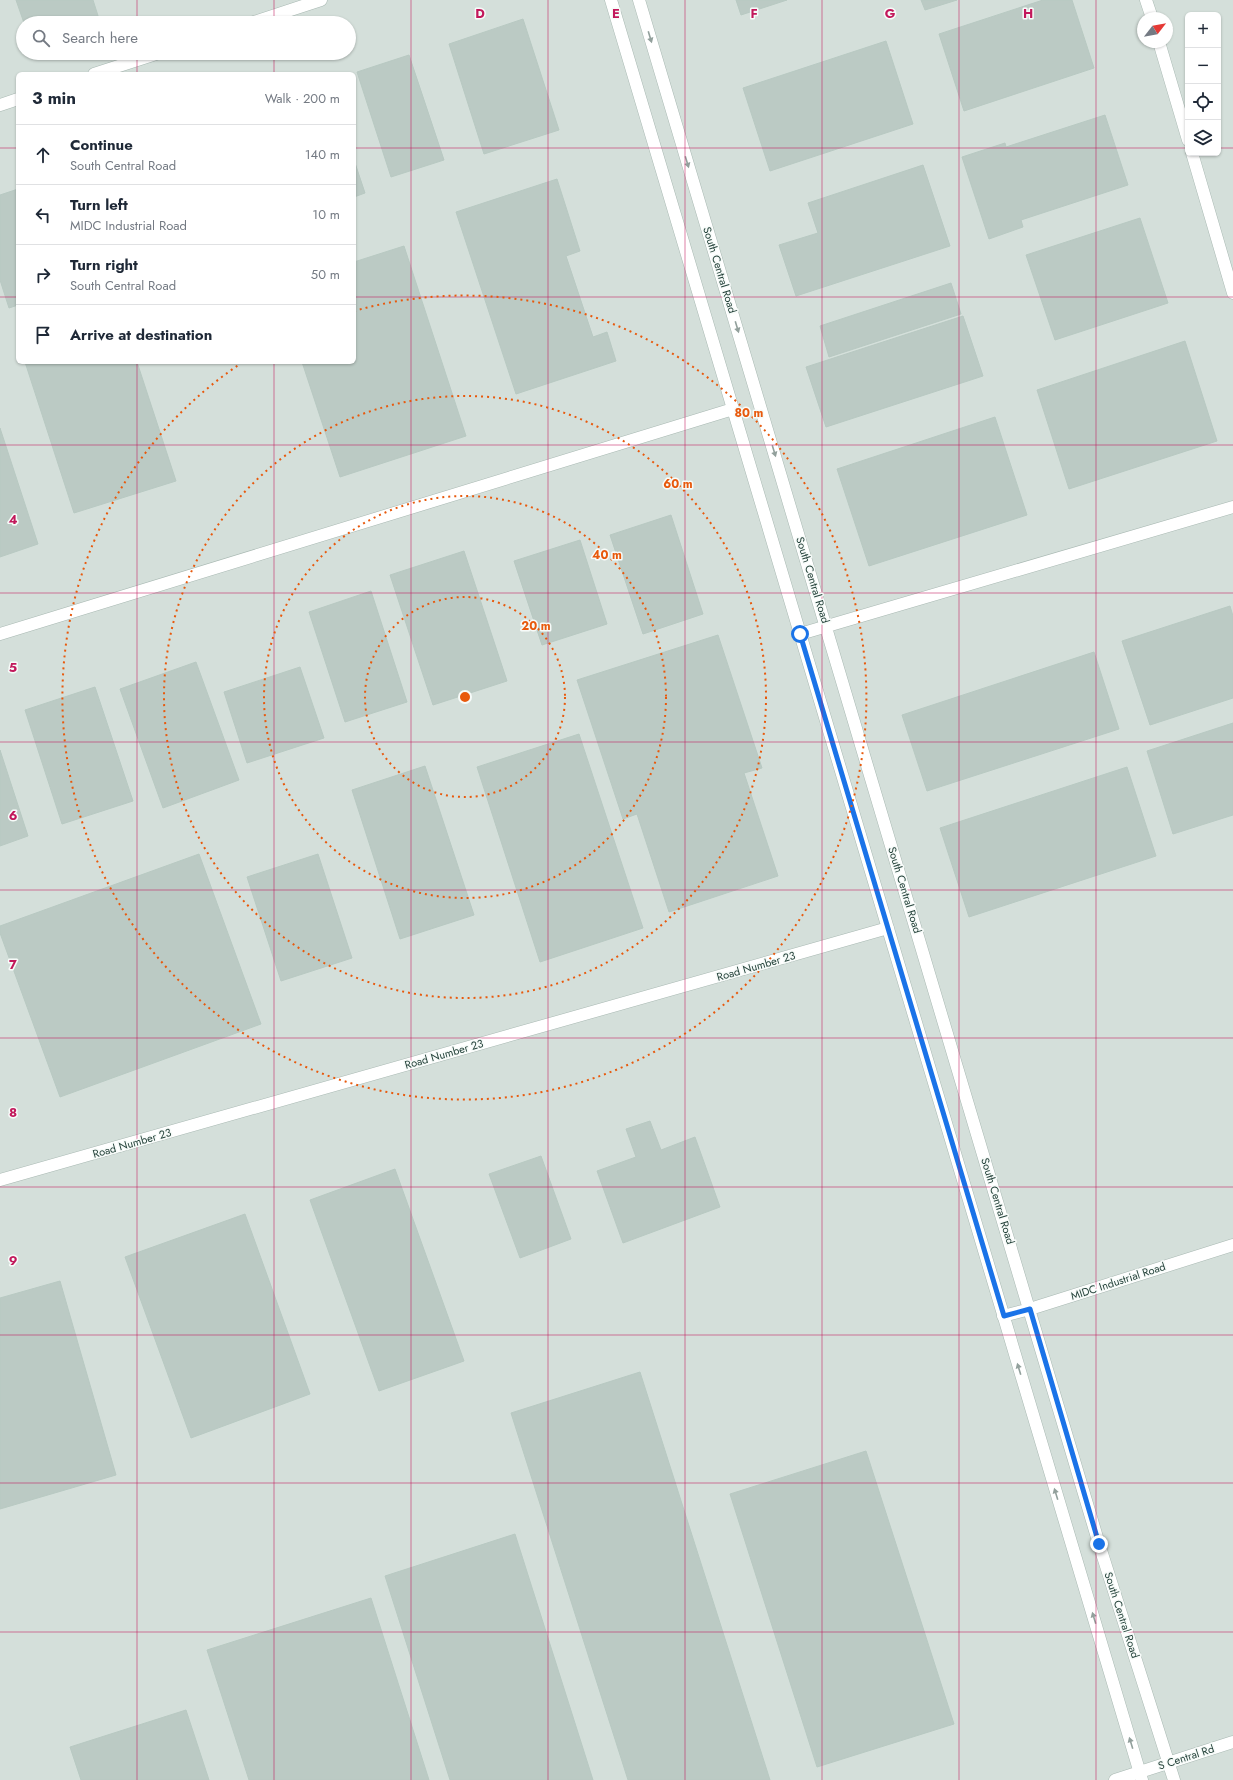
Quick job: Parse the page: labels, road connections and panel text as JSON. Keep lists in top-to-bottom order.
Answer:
{
  "streets": {
    "street": [
      "South Central Road",
      "Road Number 23",
      "MIDC Industrial Road",
      "S Central Rd"
    ]
  },
  "crossings": [
    ["South Central Road", "MIDC Industrial Road"],
    ["South Central Road", "S Central Rd"]
  ],
  "north": "top right",
  "page": {
    "map_buttons": ["+", "−"],
    "search": "Search here",
    "heading": ["3 min", "Walk · 200 m"],
    "list": [
      ["Continue", "South Central Road", "140 m"],
      ["Turn left", "MIDC Industrial Road", "10 m"],
      ["Turn right", "South Central Road", "50 m"],
      "Arrive at destination"
    ]
  },
  "grid": {
    "columns": [
      "D",
      "E",
      "F",
      "G",
      "H"
    ],
    "rows": [
      "4",
      "5",
      "6",
      "7",
      "8",
      "9"
    ]
  },
  "rings": [
    "80 m",
    "60 m",
    "40 m",
    "20 m"
  ]
}
